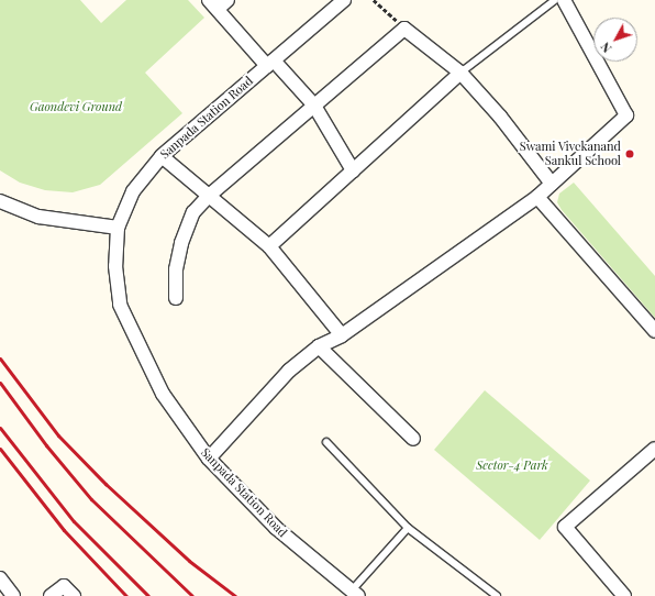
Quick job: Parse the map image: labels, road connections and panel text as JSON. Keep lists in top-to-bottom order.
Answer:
{
  "streets": {
    "street": ["Sanpada Station Road"]
  },
  "parks": ["Gaondevi Ground", "Sector-4 Park"],
  "places": ["Swami Vivekanand Sankul School"],
  "north": "bottom left"
}
